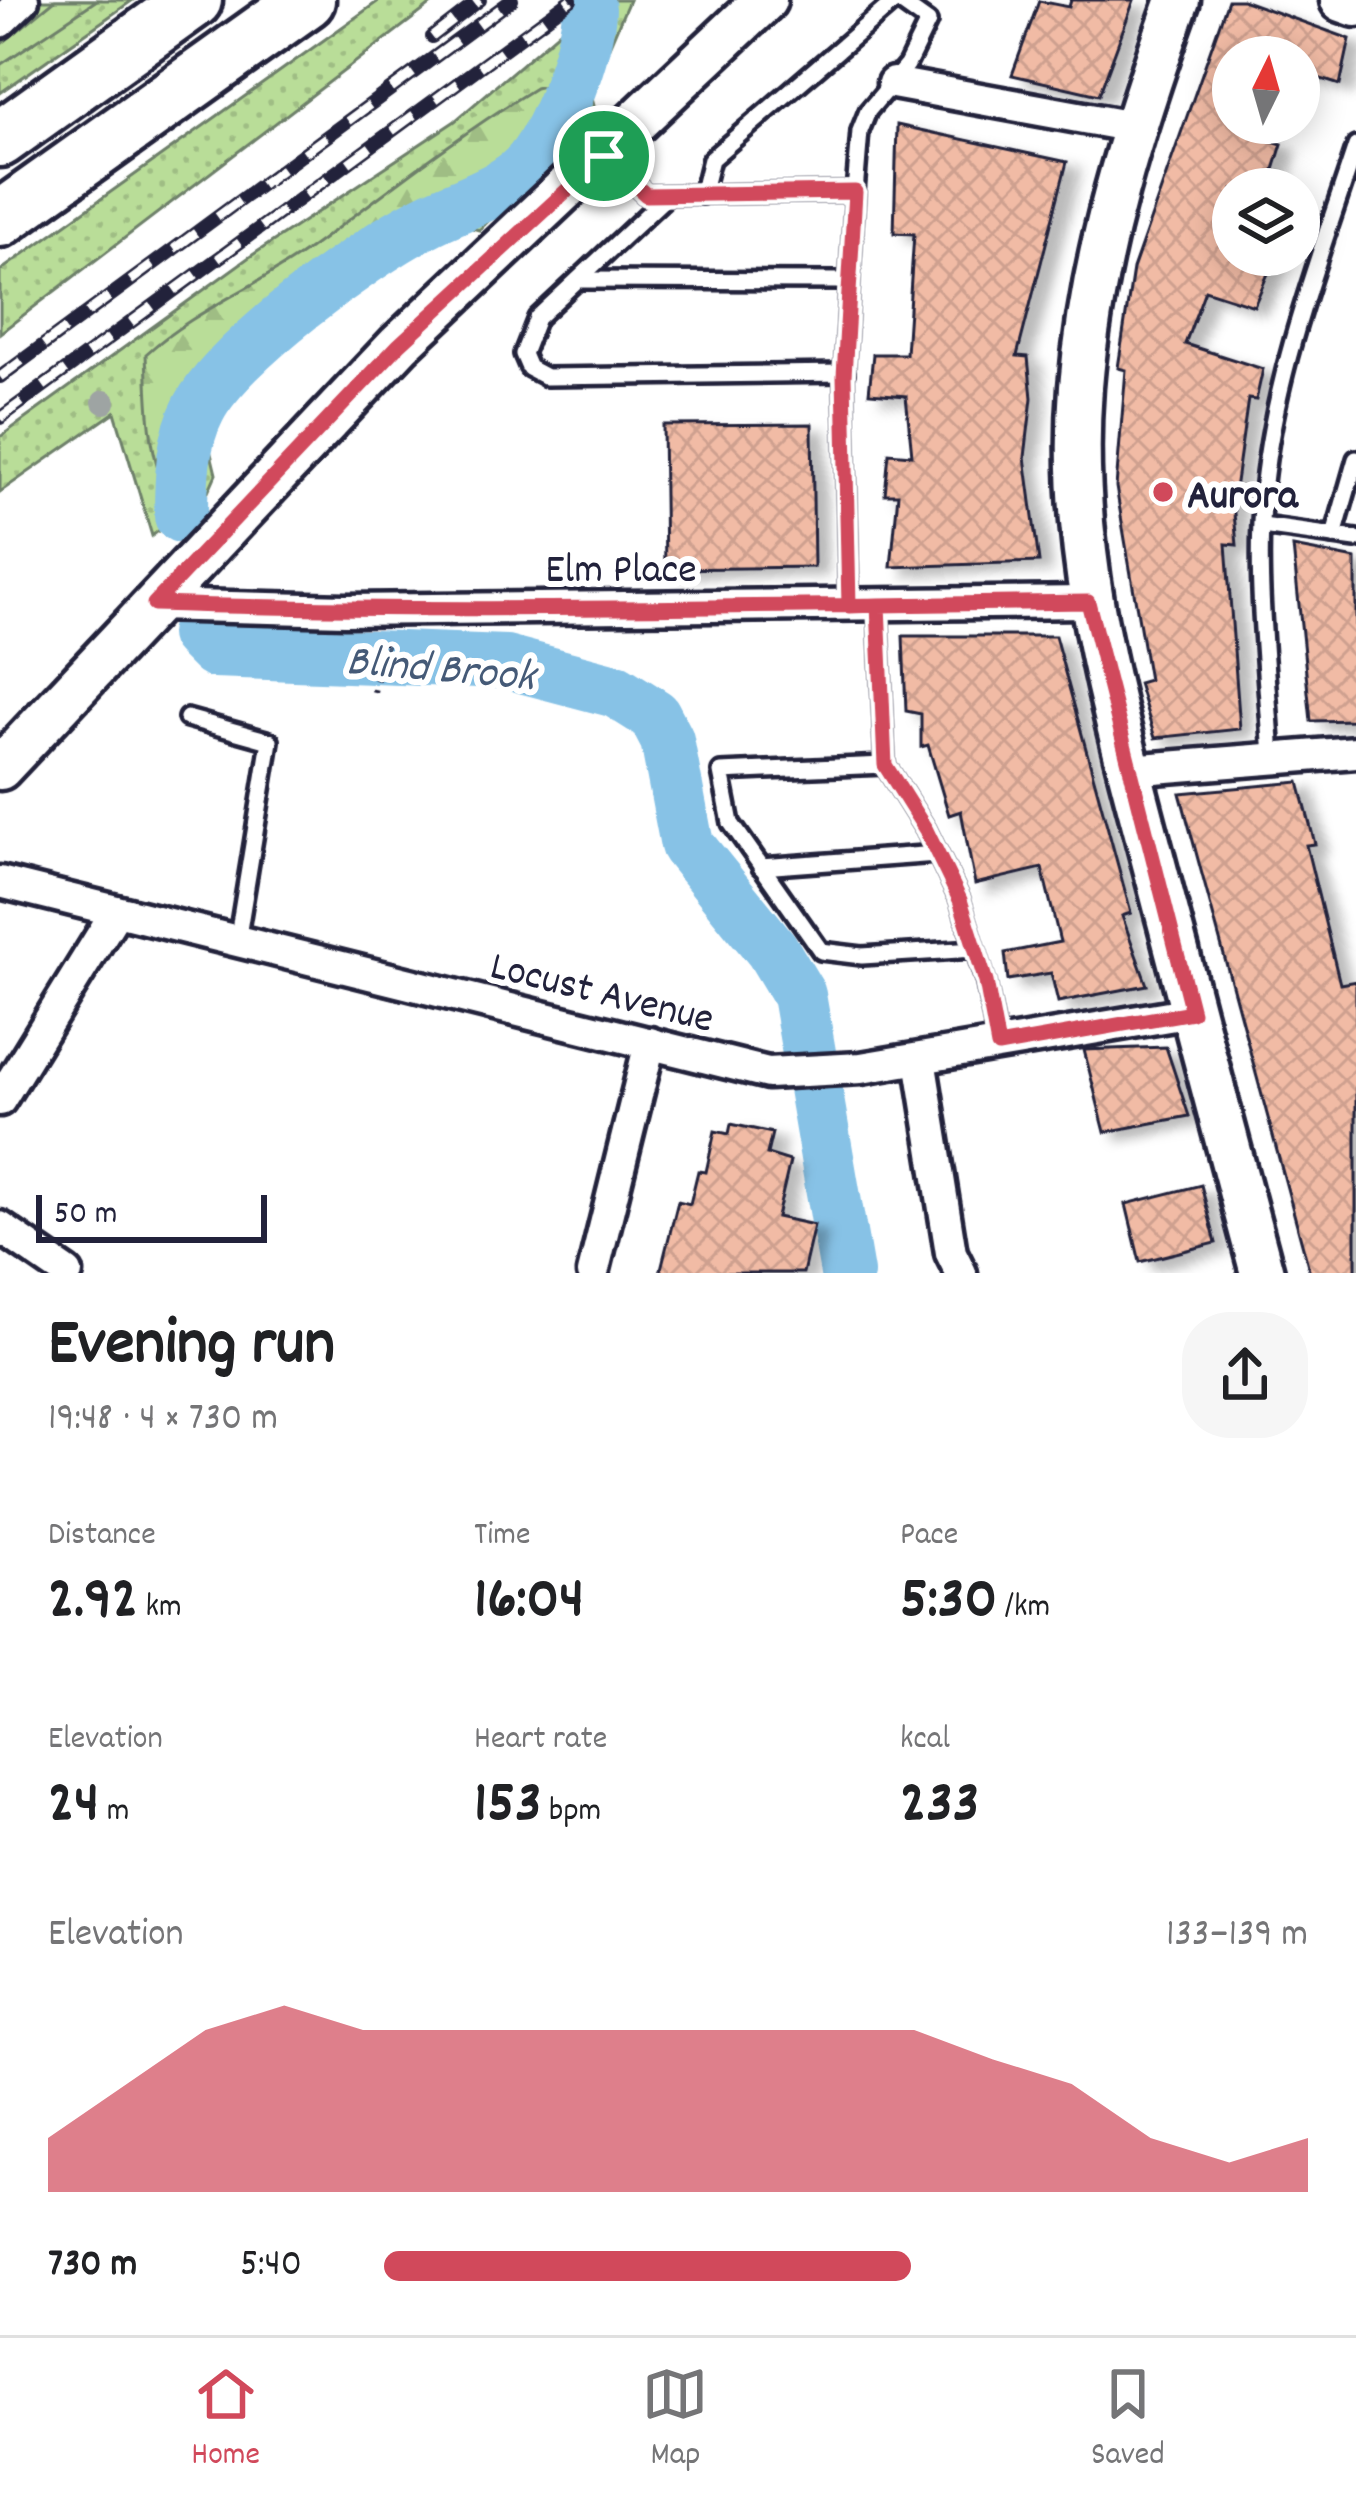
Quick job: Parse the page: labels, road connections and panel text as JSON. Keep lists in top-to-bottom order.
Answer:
{
  "streets": {
    "street": ["Elm Place", "Locust Avenue"]
  },
  "water": ["Blind Brook"],
  "places": ["Aurora"],
  "scale_bar": "50 m",
  "north": "top",
  "page": {
    "scale": "50 m",
    "heading": ["Evening run", "19:48 · 4 × 730 m"],
    "stats": [
      ["Distance", "2.92 km"],
      ["Time", "16:04"],
      ["Pace", "5:30 /km"],
      ["Elevation", "24 m"],
      ["Heart rate", "153 bpm"],
      ["kcal", "233"]
    ],
    "chart": ["Elevation", "133–139 m"],
    "list": [
      {
        "name": "730 m",
        "note": "5:40"
      }
    ],
    "tabs": ["Home", "Map", "Saved"]
  }
}
